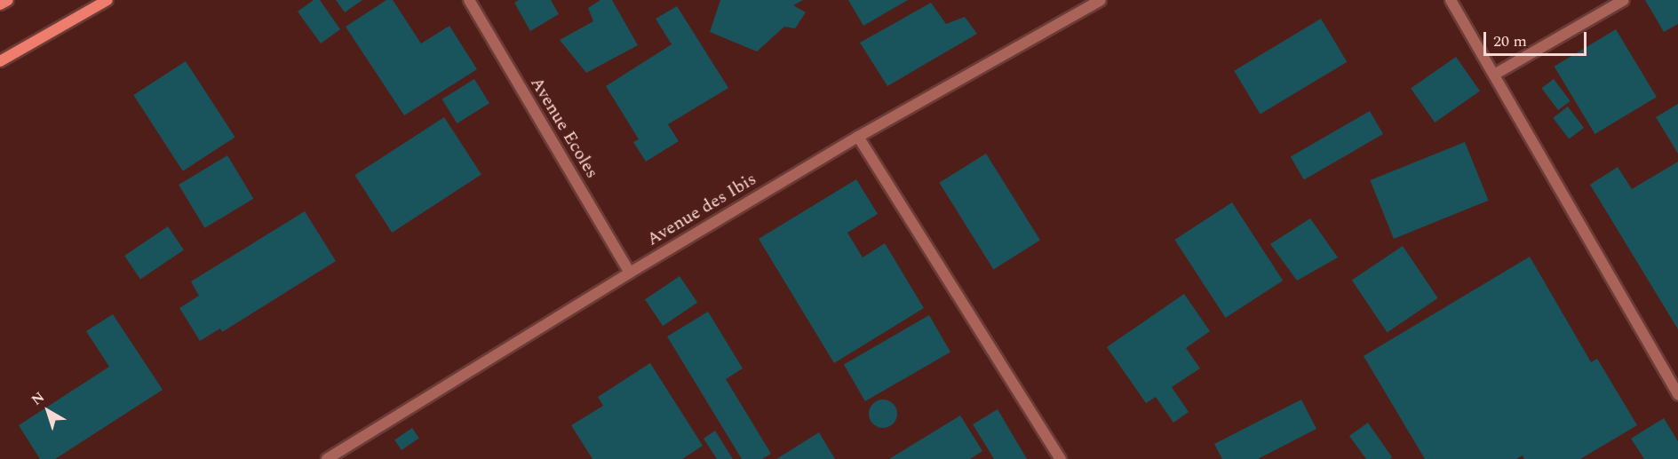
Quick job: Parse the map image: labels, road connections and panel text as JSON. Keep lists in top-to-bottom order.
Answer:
{
  "streets": {
    "street": ["Avenue Ecoles", "Avenue des Ibis"]
  },
  "crossings": [
    ["Avenue Ecoles", "Avenue des Ibis"]
  ],
  "scale_bar": "20 m",
  "north": "top left"
}
